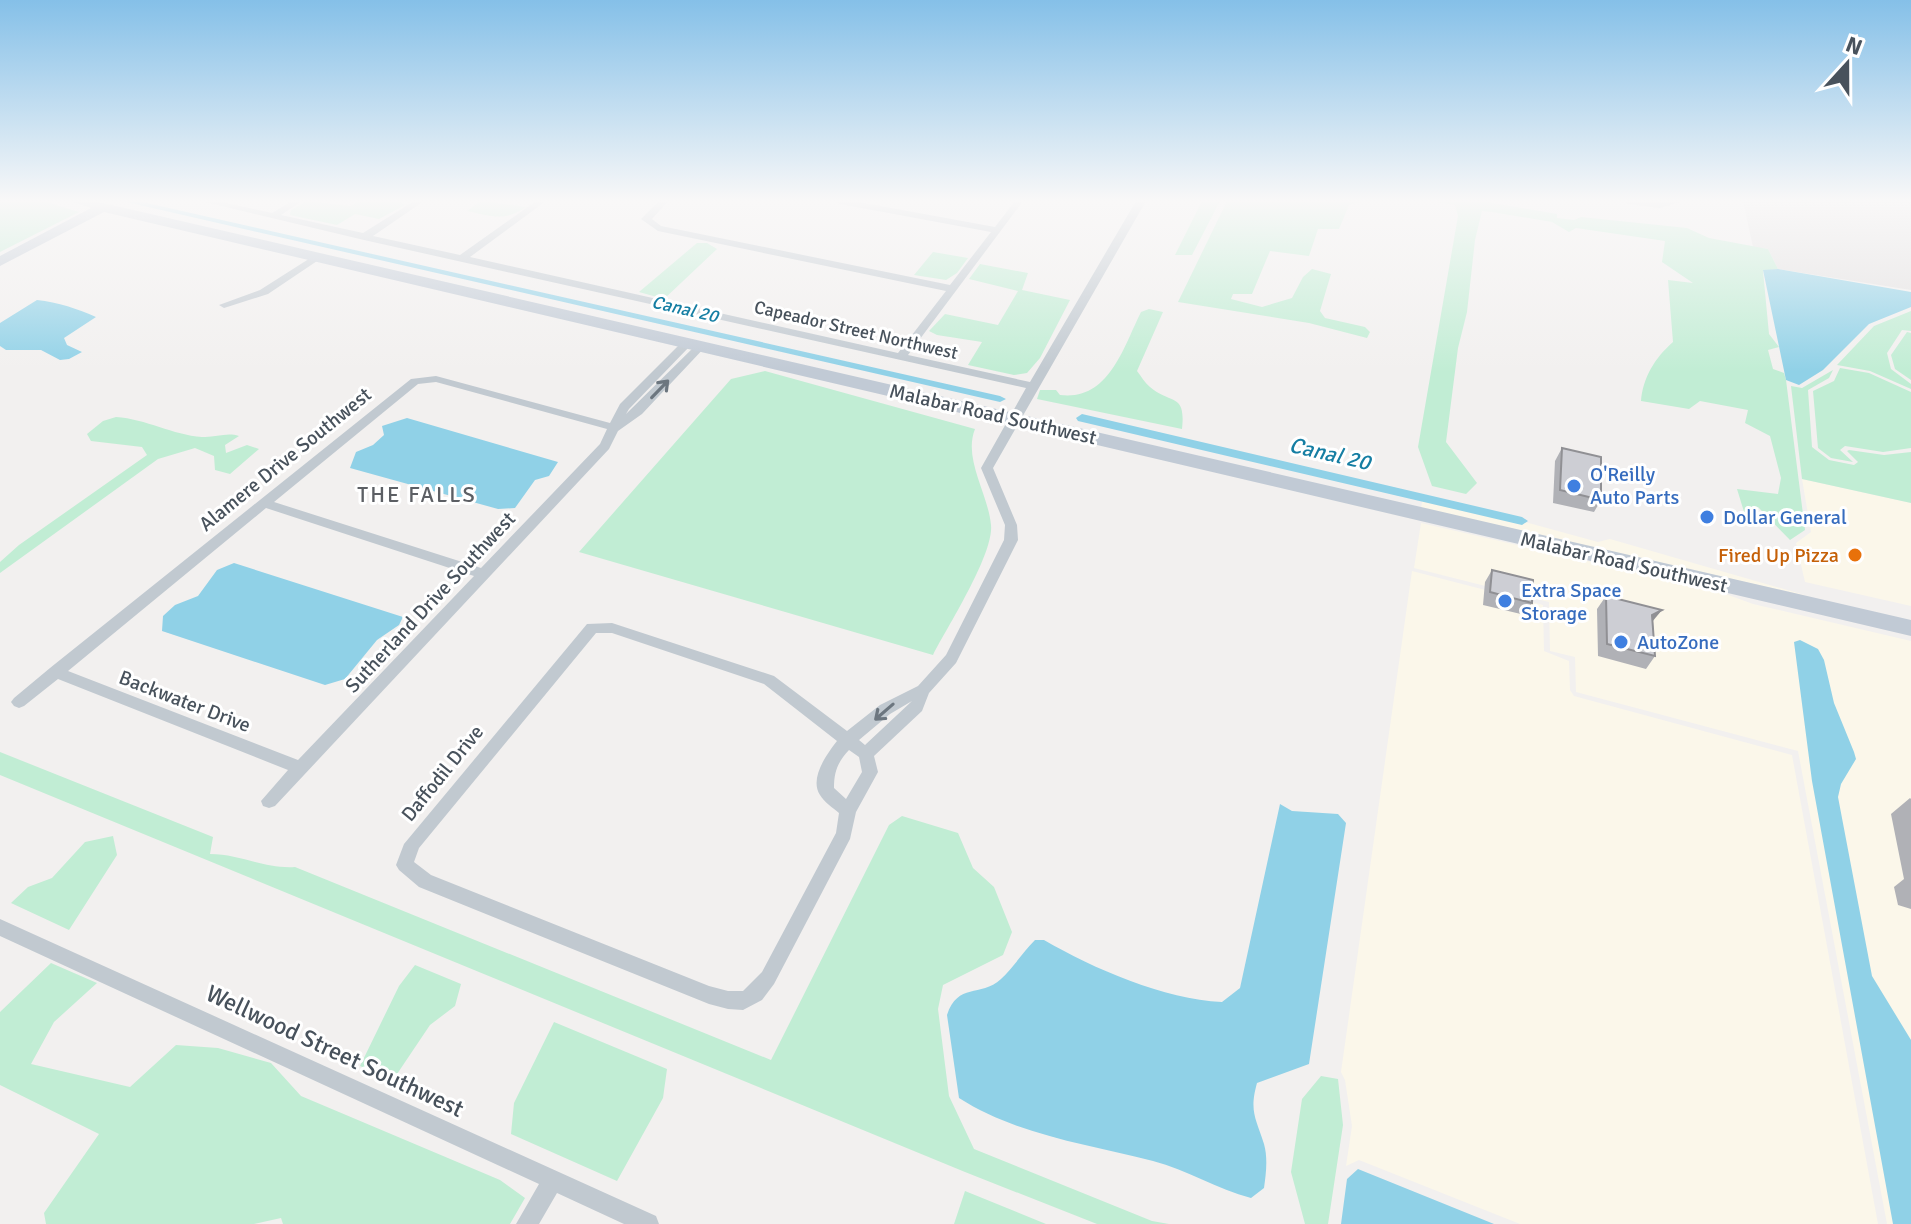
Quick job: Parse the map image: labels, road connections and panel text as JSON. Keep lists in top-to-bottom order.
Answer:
{
  "streets": {
    "main road": ["Malabar Road Southwest"],
    "street": [
      "Capeador Street Northwest",
      "Alamere Drive Southwest",
      "Sutherland Drive Southwest",
      "Backwater Drive",
      "Daffodil Drive",
      "Wellwood Street Southwest"
    ]
  },
  "crossings": [
    ["Malabar Road Southwest", "Sutherland Drive Southwest"],
    ["Alamere Drive Southwest", "Sutherland Drive Southwest"],
    ["Alamere Drive Southwest", "Backwater Drive"],
    ["Sutherland Drive Southwest", "Backwater Drive"]
  ],
  "districts": ["THE FALLS"],
  "water": ["Canal 20"],
  "places": [
    "O'Reilly Auto Parts",
    "Dollar General",
    "Fired Up Pizza",
    "Extra Space Storage",
    "AutoZone"
  ],
  "north": "top"
}
